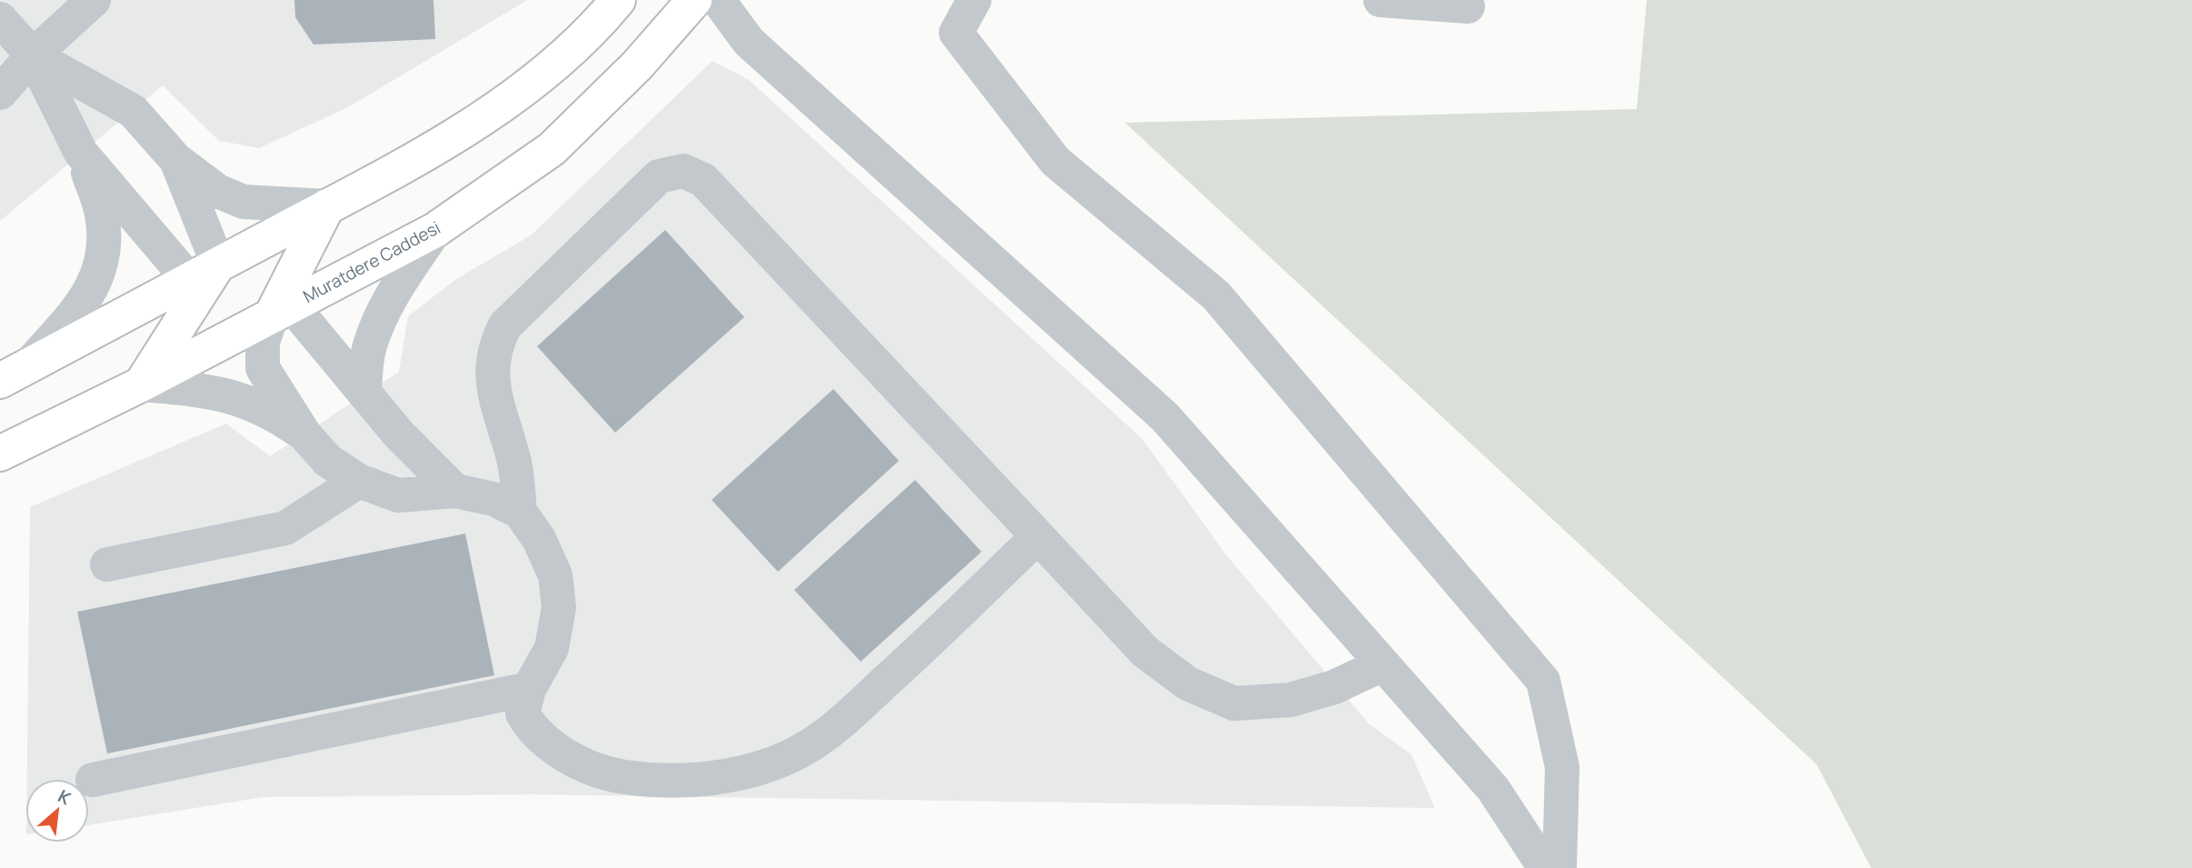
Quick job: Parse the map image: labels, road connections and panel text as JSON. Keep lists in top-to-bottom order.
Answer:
{
  "streets": {
    "main road": ["Muratdere Caddesi"]
  },
  "north": "top right"
}
